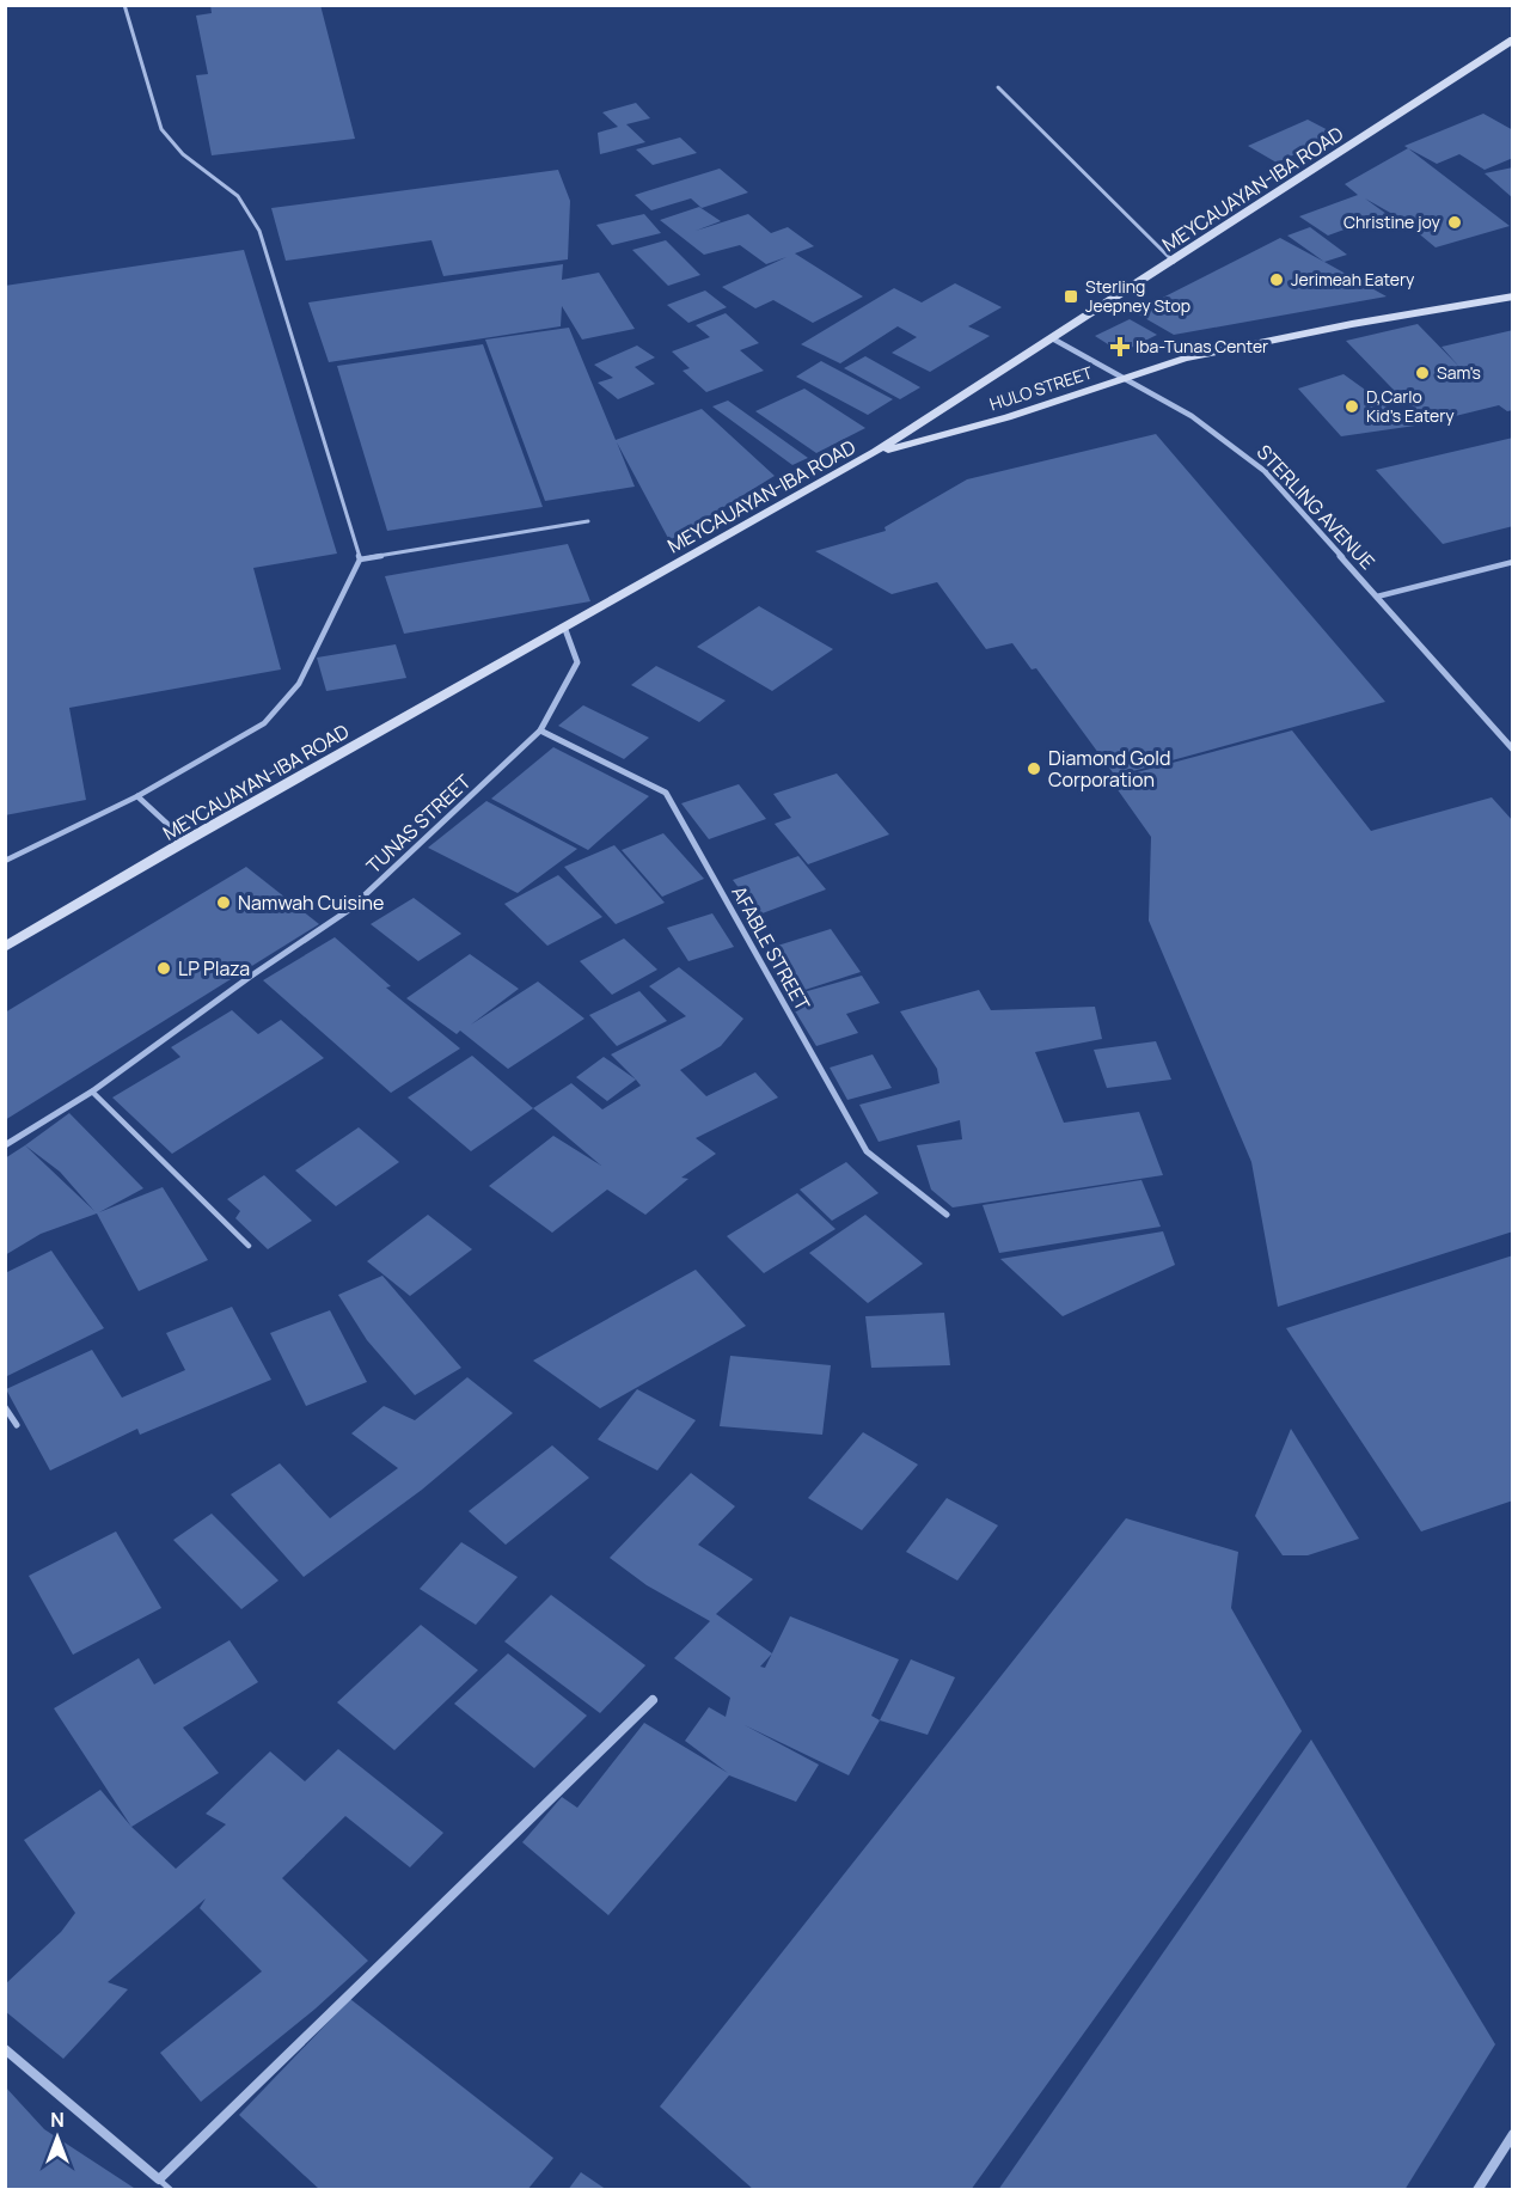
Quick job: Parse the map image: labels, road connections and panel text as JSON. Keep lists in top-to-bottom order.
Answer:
{
  "streets": {
    "main road": ["MEYCAUAYAN-IBA ROAD", "HULO STREET"],
    "street": ["STERLING AVENUE", "TUNAS STREET", "AFABLE STREET"]
  },
  "crossings": [
    ["MEYCAUAYAN-IBA ROAD", "HULO STREET"],
    ["MEYCAUAYAN-IBA ROAD", "STERLING AVENUE"],
    ["MEYCAUAYAN-IBA ROAD", "TUNAS STREET"],
    ["HULO STREET", "STERLING AVENUE"],
    ["TUNAS STREET", "AFABLE STREET"]
  ],
  "places": {
    "other": [
      "Christine joy",
      "Jerimeah Eatery",
      "Sam's",
      "D,Carlo Kid's Eatery",
      "Diamond Gold Corporation",
      "Namwah Cuisine",
      "LP Plaza"
    ],
    "transit": ["Sterling Jeepney Stop"],
    "health": ["Iba-Tunas Center"]
  },
  "north": "top"
}
